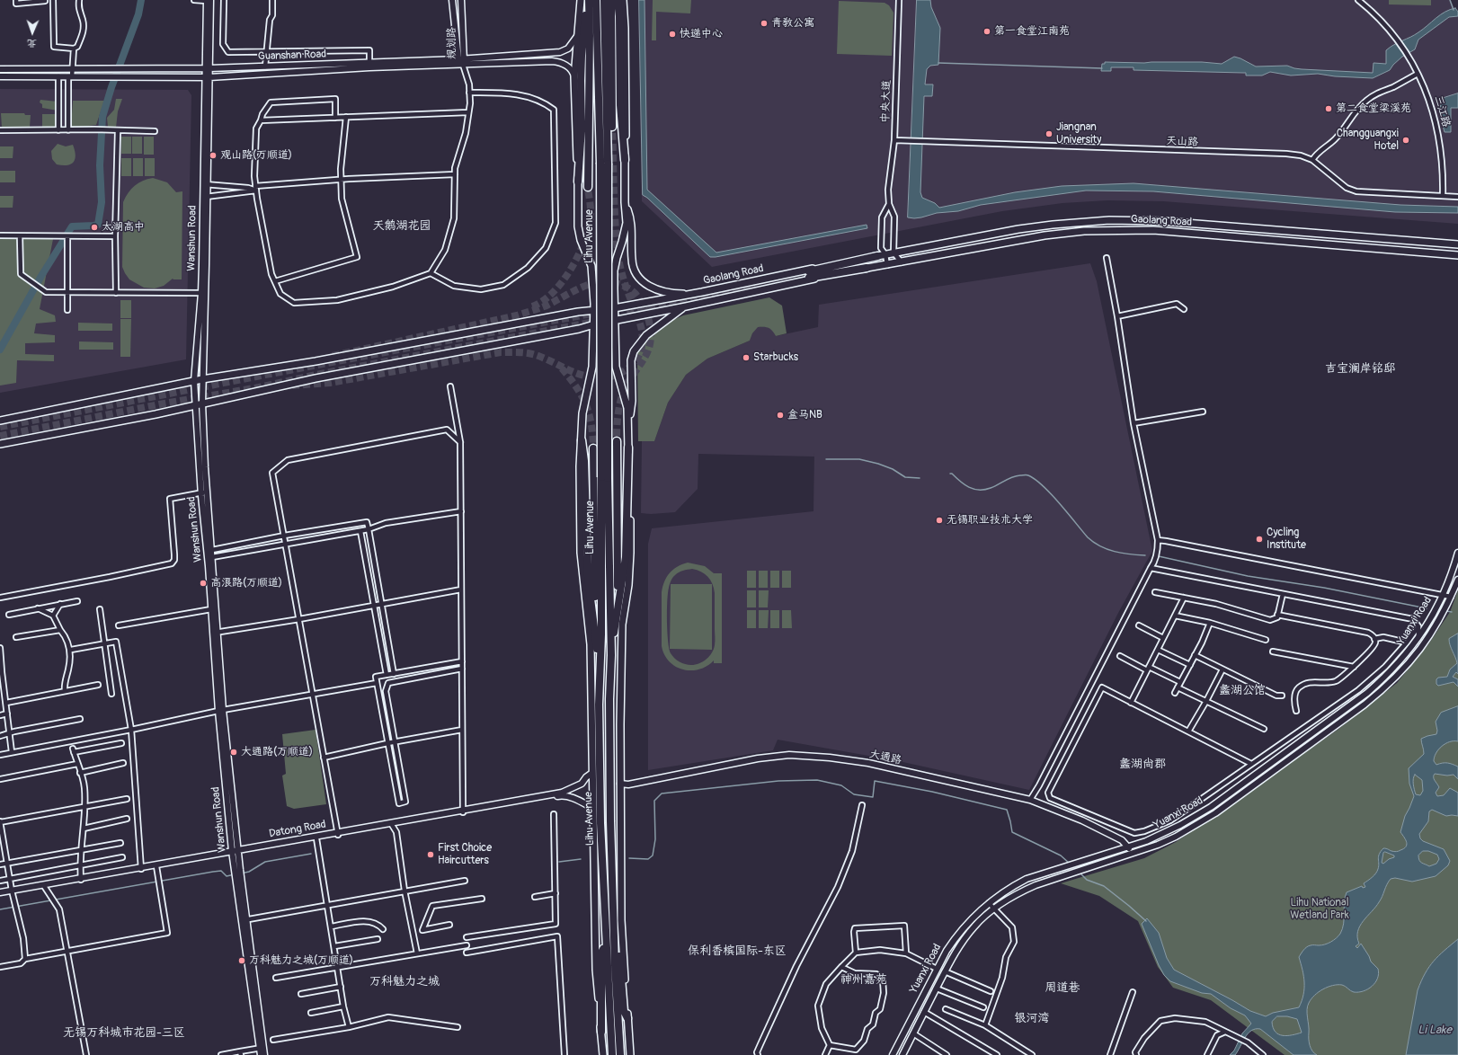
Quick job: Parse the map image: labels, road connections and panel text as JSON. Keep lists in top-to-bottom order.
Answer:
{
  "streets": {
    "highway": ["Gaolang Road", "Lihu Avenue"],
    "main road": [
      "规划路",
      "Guanshan Road",
      "Wanshun Road",
      "Yuanxi Road",
      "大通路",
      "Datong Road"
    ],
    "street": ["中央大道", "三江路", "天山路"]
  },
  "crossings": [
    ["规划路", "Guanshan Road"],
    ["Guanshan Road", "Wanshun Road"],
    ["中央大道", "天山路"],
    ["三江路", "天山路"],
    ["Gaolang Road", "Wanshun Road"],
    ["Wanshun Road", "Datong Road"],
    ["Yuanxi Road", "大通路"]
  ],
  "districts": [
    "天鹅湖花园",
    "吉宝澜岸铭邸",
    "蠡湖公馆",
    "蠡湖尚郡",
    "保利香槟国际-东区",
    "神州嘉苑",
    "万科魅力之城",
    "周道巷",
    "银河湾",
    "无锡万科城市花园-三区"
  ],
  "water": ["Li Lake"],
  "parks": ["Lihu National Wetland Park"],
  "places": [
    "青教公寓",
    "第一食堂江南苑",
    "快递中心",
    "第二食堂梁溪苑",
    "Jiangnan University",
    "Changguangxi Hotel",
    "观山路(万顺道)",
    "太湖高中",
    "Starbucks",
    "盒马NB",
    "无锡职业技术大学",
    "Cycling Institute",
    "高浪路(万顺道)",
    "大通路(万顺道)",
    "First Choice Haircutters",
    "万科魅力之城(万顺道)"
  ],
  "north": "bottom"
}
